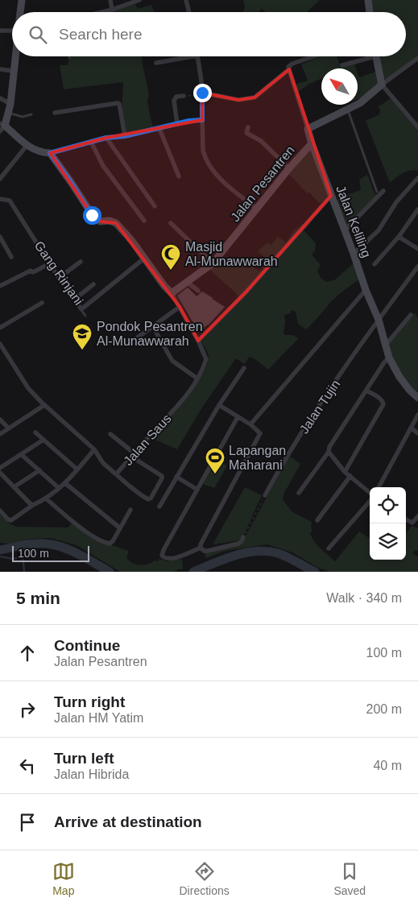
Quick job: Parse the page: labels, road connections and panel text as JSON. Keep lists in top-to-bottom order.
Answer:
{
  "streets": {
    "street": [
      "Jalan Pesantren",
      "Jalan Keliling",
      "Gang Rinjani",
      "Jalan Tujin",
      "Jalan Saus"
    ]
  },
  "crossings": [
    ["Jalan Pesantren", "Jalan Keliling"],
    ["Jalan Pesantren", "Jalan Saus"],
    ["Jalan Keliling", "Jalan Tujin"]
  ],
  "places": {
    "mosque": ["Masjid Al-Munawwarah"],
    "school or university": ["Pondok Pesantren Al-Munawwarah"],
    "sports": ["Lapangan Maharani"]
  },
  "scale_bar": "100 m",
  "north": "top left",
  "page": {
    "search": "Search here",
    "scale": "100 m",
    "heading": ["5 min", "Walk · 340 m"],
    "list": [
      ["Continue", "Jalan Pesantren", "100 m"],
      ["Turn right", "Jalan HM Yatim", "200 m"],
      ["Turn left", "Jalan Hibrida", "40 m"],
      "Arrive at destination"
    ],
    "nav": ["Map", "Directions", "Saved"]
  }
}
